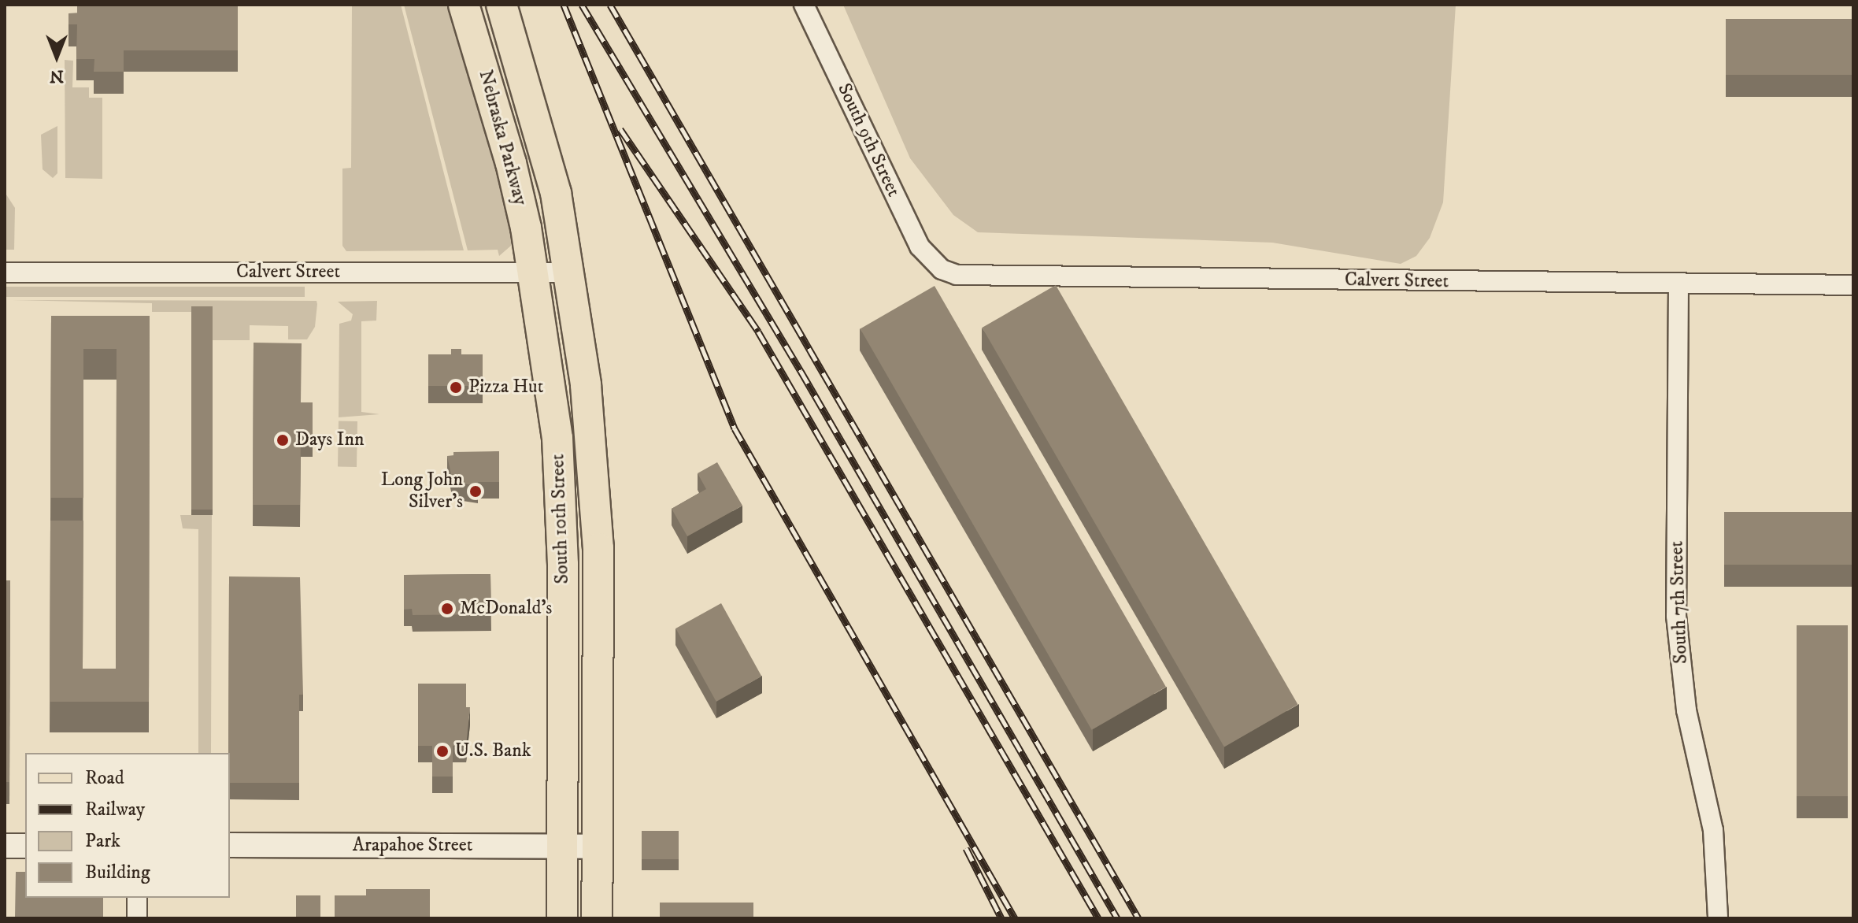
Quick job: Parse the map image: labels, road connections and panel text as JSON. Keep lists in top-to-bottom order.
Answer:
{
  "streets": {
    "main road": ["Nebraska Parkway", "South 10th Street"],
    "street": [
      "South 9th Street",
      "Calvert Street",
      "South 7th Street",
      "Arapahoe Street"
    ]
  },
  "crossings": [
    ["Nebraska Parkway", "Calvert Street"],
    ["Nebraska Parkway", "South 10th Street"],
    ["South 9th Street", "Calvert Street"],
    ["Calvert Street", "South 10th Street"],
    ["Calvert Street", "South 7th Street"],
    ["South 10th Street", "Arapahoe Street"]
  ],
  "places": [
    "Pizza Hut",
    "Days Inn",
    "Long John Silver's",
    "McDonald's",
    "U.S. Bank"
  ],
  "legend": [
    "Road",
    "Railway",
    "Park",
    "Building"
  ],
  "north": "bottom"
}
